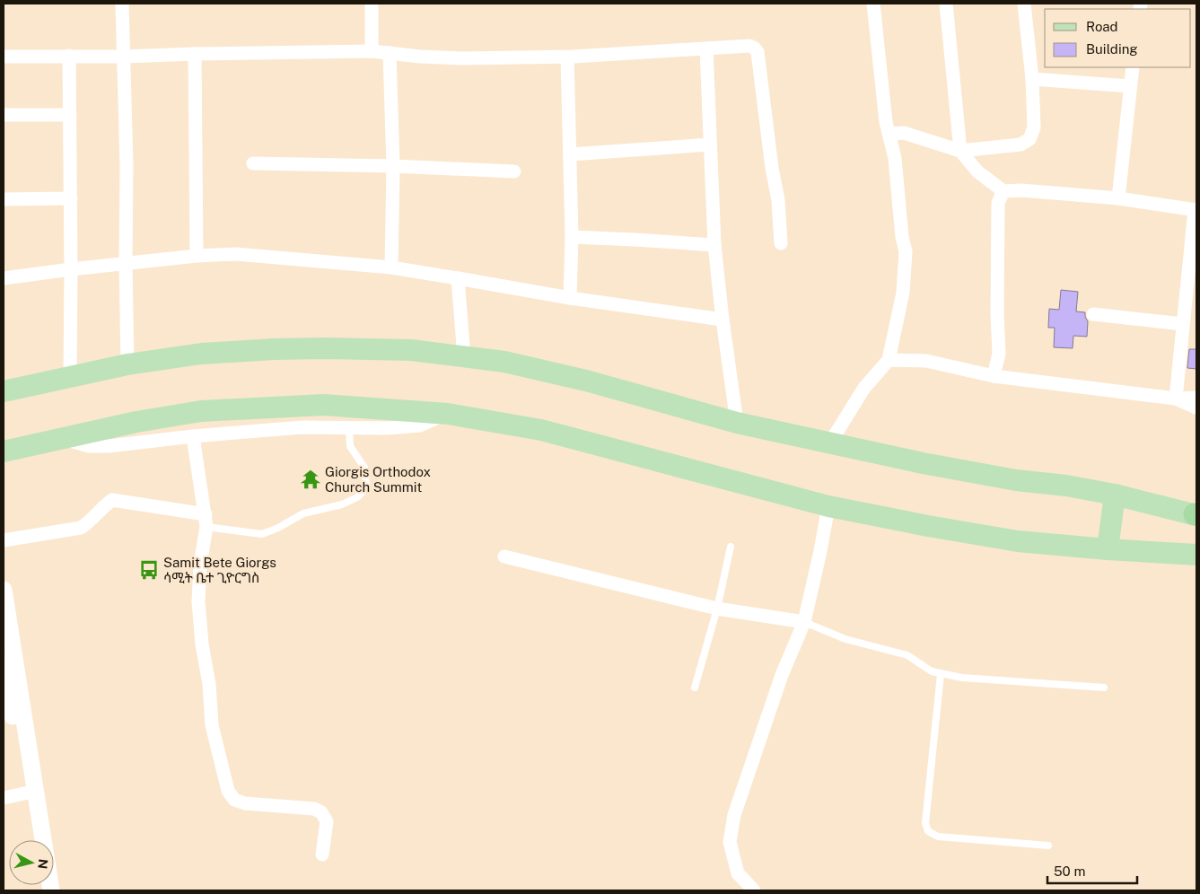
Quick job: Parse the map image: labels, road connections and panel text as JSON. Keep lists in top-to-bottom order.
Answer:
{
  "places": {
    "temple": ["Giorgis Orthodox Church Summit"],
    "bus stop": ["Samit Bete Giorgs ሳሚት ቤተ ጊዮርግስ"]
  },
  "legend": ["Road", "Building"],
  "scale_bar": "50 m",
  "north": "right"
}
